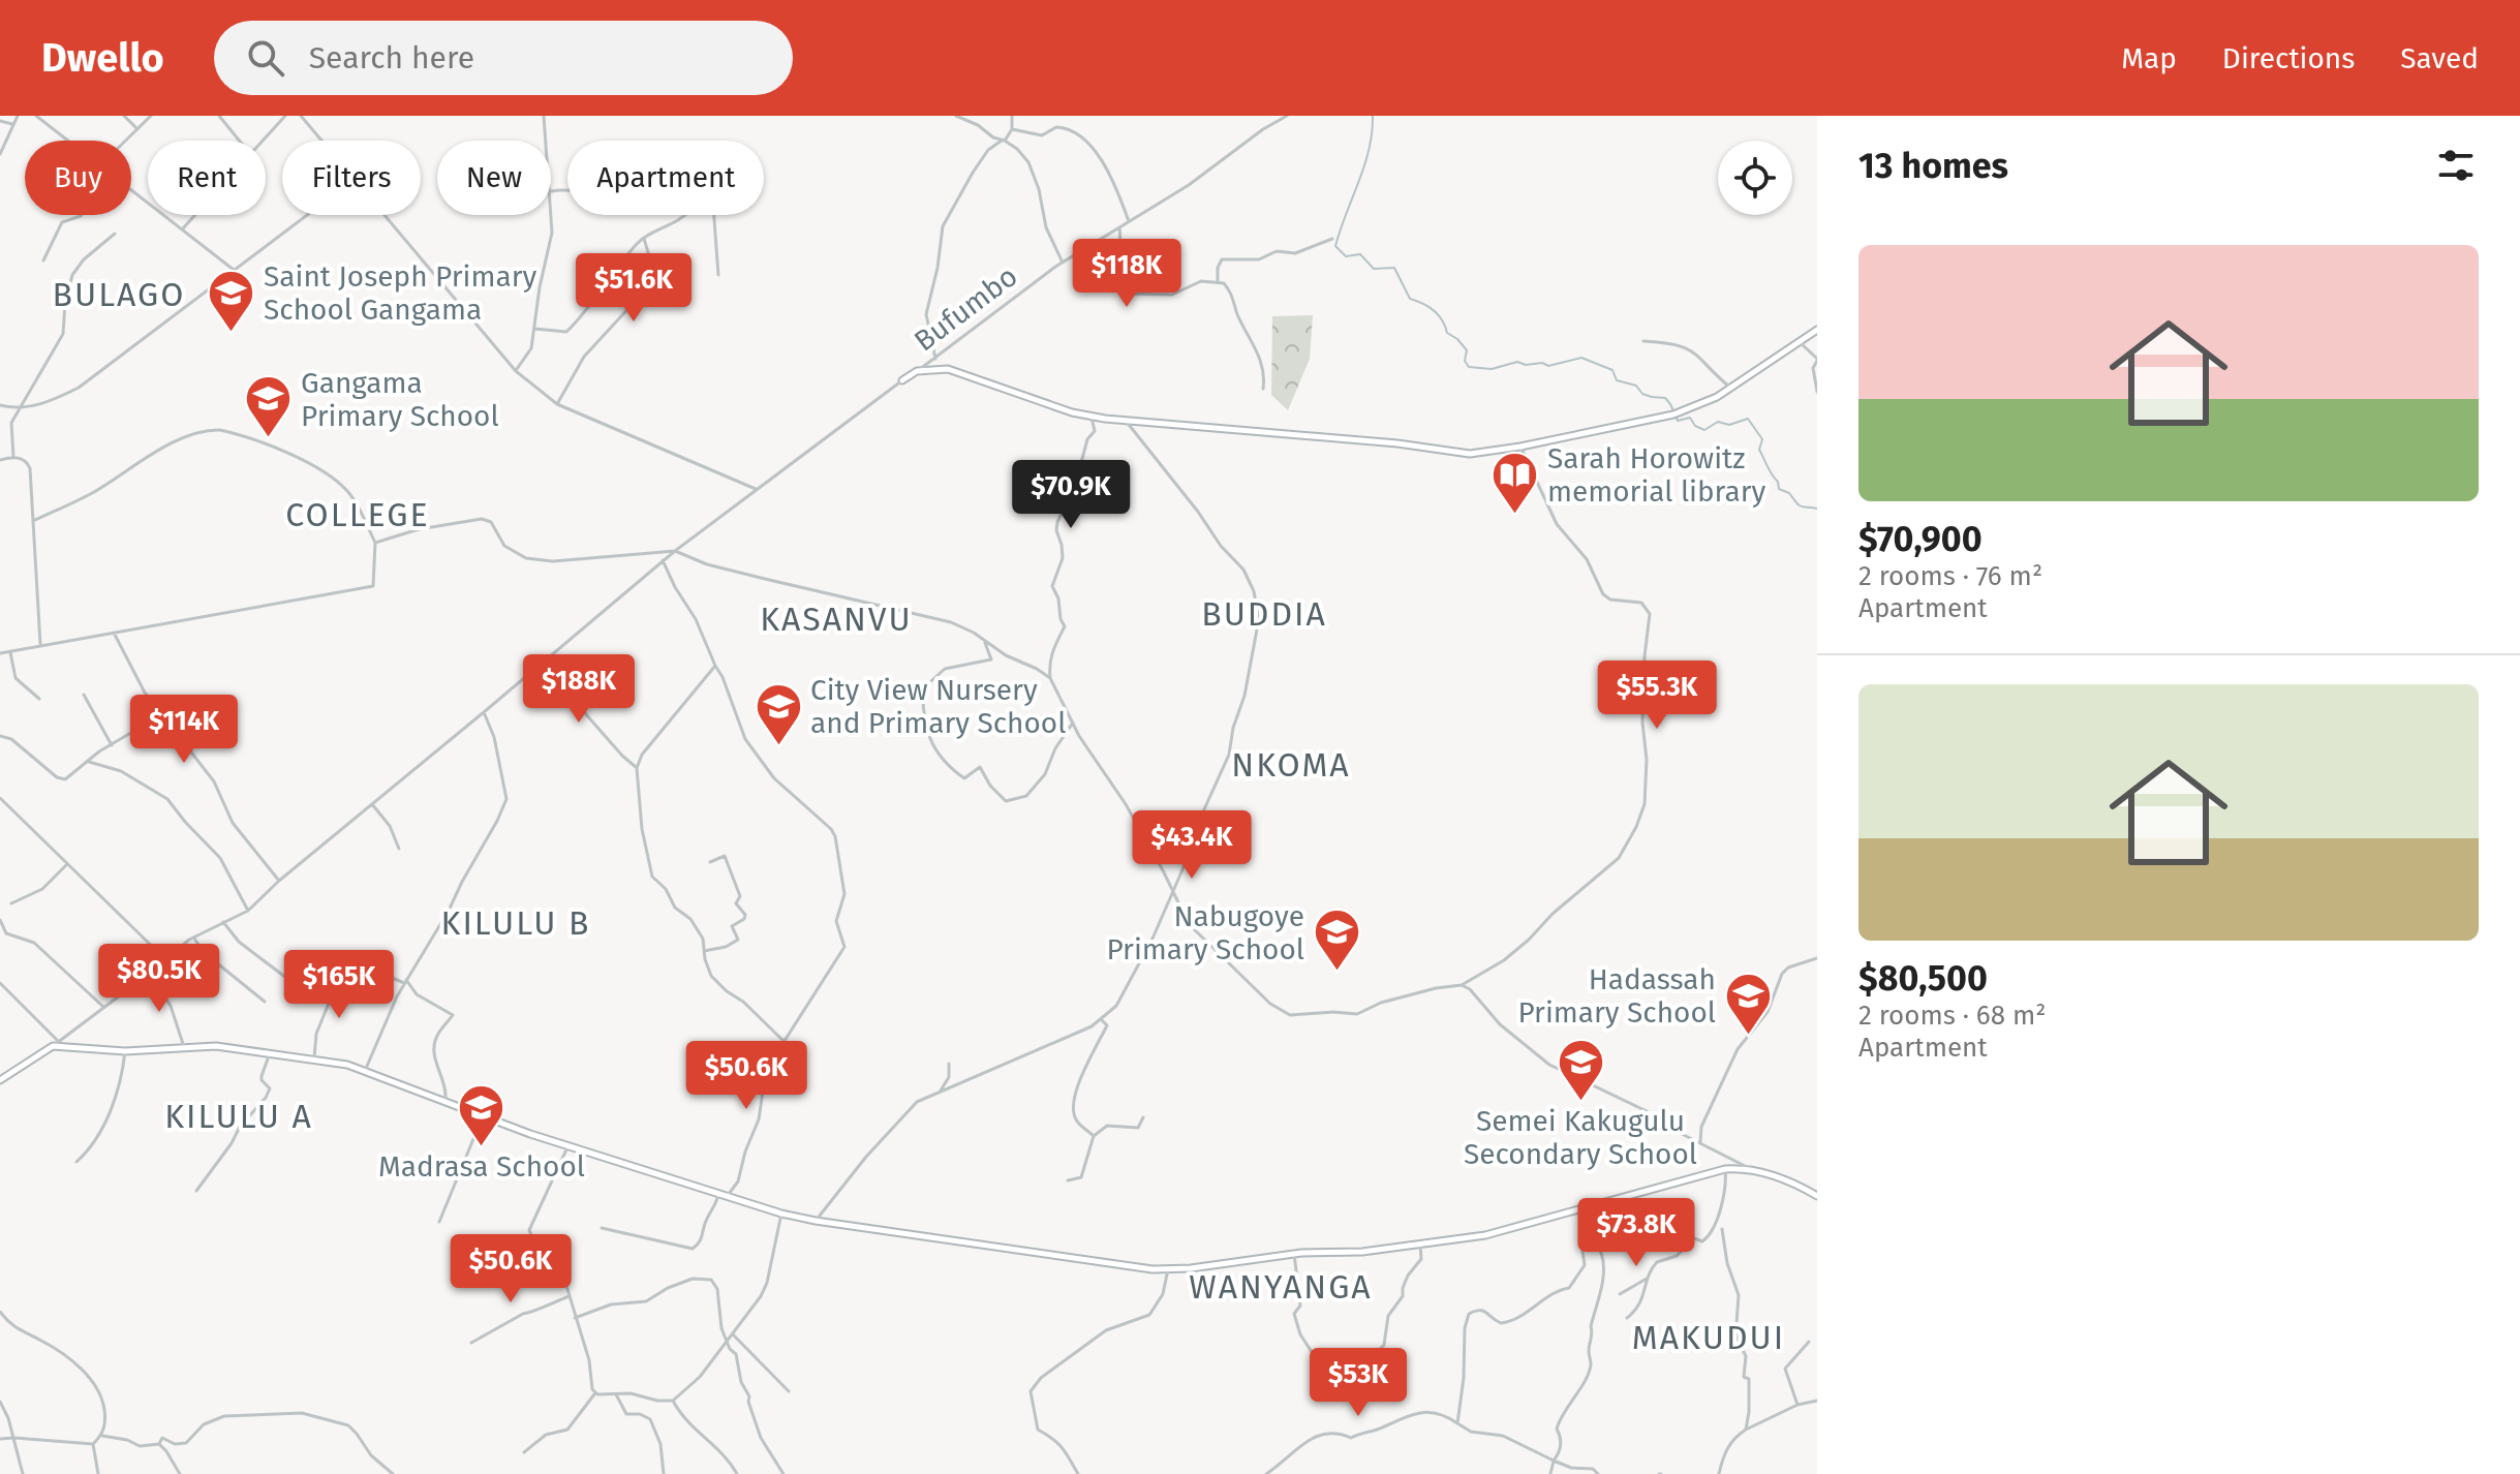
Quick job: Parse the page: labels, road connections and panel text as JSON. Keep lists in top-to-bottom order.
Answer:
{
  "streets": {
    "street": ["Bufumbo"]
  },
  "districts": [
    "BULAGO",
    "COLLEGE",
    "BUDDIA",
    "KASANVU",
    "NKOMA",
    "KILULU B",
    "KILULU A",
    "WANYANGA",
    "MAKUDUI"
  ],
  "places": {
    "school or university": [
      "Saint Joseph Primary School Gangama",
      "Gangama Primary School",
      "City View Nursery and Primary School",
      "Nabugoye Primary School",
      "Hadassah Primary School",
      "Semei Kakugulu Secondary School",
      "Madrasa School"
    ],
    "library": ["Sarah Horowitz memorial library"]
  },
  "page": {
    "header": "Dwello",
    "search": "Search here",
    "nav": ["Map", "Directions", "Saved"],
    "heading": "13 homes",
    "chip": [
      "Buy",
      "Rent",
      "Filters",
      "New",
      "Apartment"
    ],
    "list": [
      {
        "name": "$70,900",
        "note": "2 rooms · 76 m² · Apartment"
      },
      {
        "name": "$80,500",
        "note": "2 rooms · 68 m² · Apartment"
      }
    ],
    "price": [
      "$118K",
      "$51.6K",
      "$70.9K",
      "$188K",
      "$55.3K",
      "$114K",
      "$43.4K",
      "$80.5K",
      "$165K",
      "$50.6K",
      "$73.8K",
      "$50.6K",
      "$53K"
    ]
  }
}
